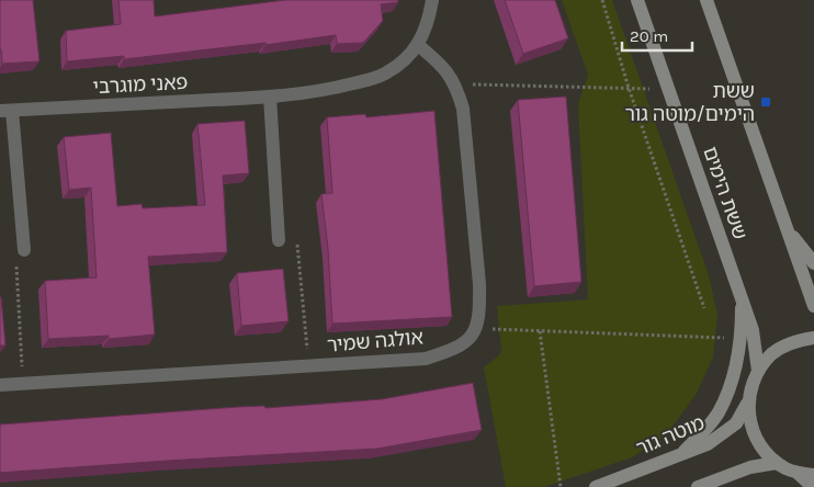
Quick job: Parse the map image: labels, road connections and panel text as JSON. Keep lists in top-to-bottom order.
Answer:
{
  "streets": {
    "main road": ["ששת הימים", "מוטה גור"],
    "street": ["פאני מוגרבי", "אולגה שמיר"]
  },
  "places": {
    "transit": ["ששת הימים/מוטה גור"]
  },
  "scale_bar": "20 m"
}
